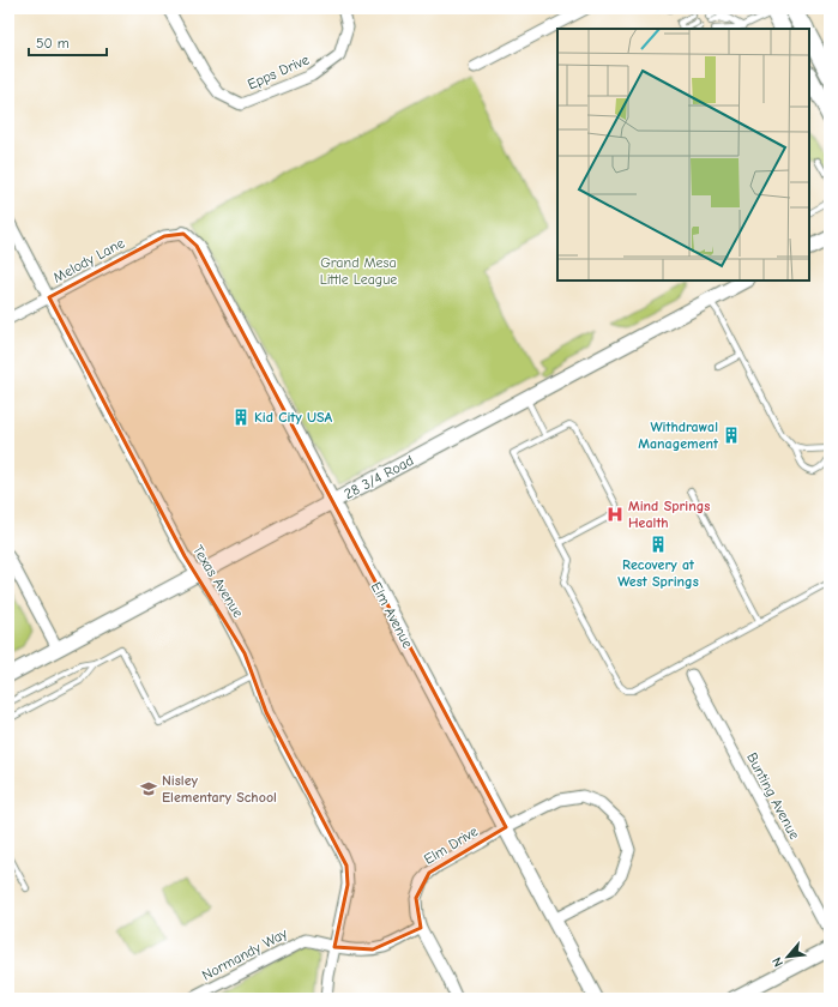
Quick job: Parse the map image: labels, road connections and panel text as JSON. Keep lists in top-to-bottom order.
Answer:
{
  "streets": {
    "street": [
      "Epps Drive",
      "Melody Lane",
      "28 3/4 Road",
      "Texas Avenue",
      "Elm Avenue",
      "Bunting Avenue",
      "Elm Drive",
      "Normandy Way"
    ]
  },
  "crossings": [
    ["Melody Lane", "Texas Avenue"],
    ["Melody Lane", "Elm Avenue"],
    ["28 3/4 Road", "Texas Avenue"],
    ["28 3/4 Road", "Elm Avenue"],
    ["Texas Avenue", "Normandy Way"],
    ["Elm Avenue", "Elm Drive"],
    ["Elm Drive", "Normandy Way"]
  ],
  "parks": ["Grand Mesa Little League"],
  "places": {
    "building": ["Kid City USA", "Withdrawal Management", "Recovery at West Springs"],
    "hospital": ["Mind Springs Health"],
    "school or university": ["Nisley Elementary School"]
  },
  "scale_bar": "50 m",
  "north": "bottom left"
}
